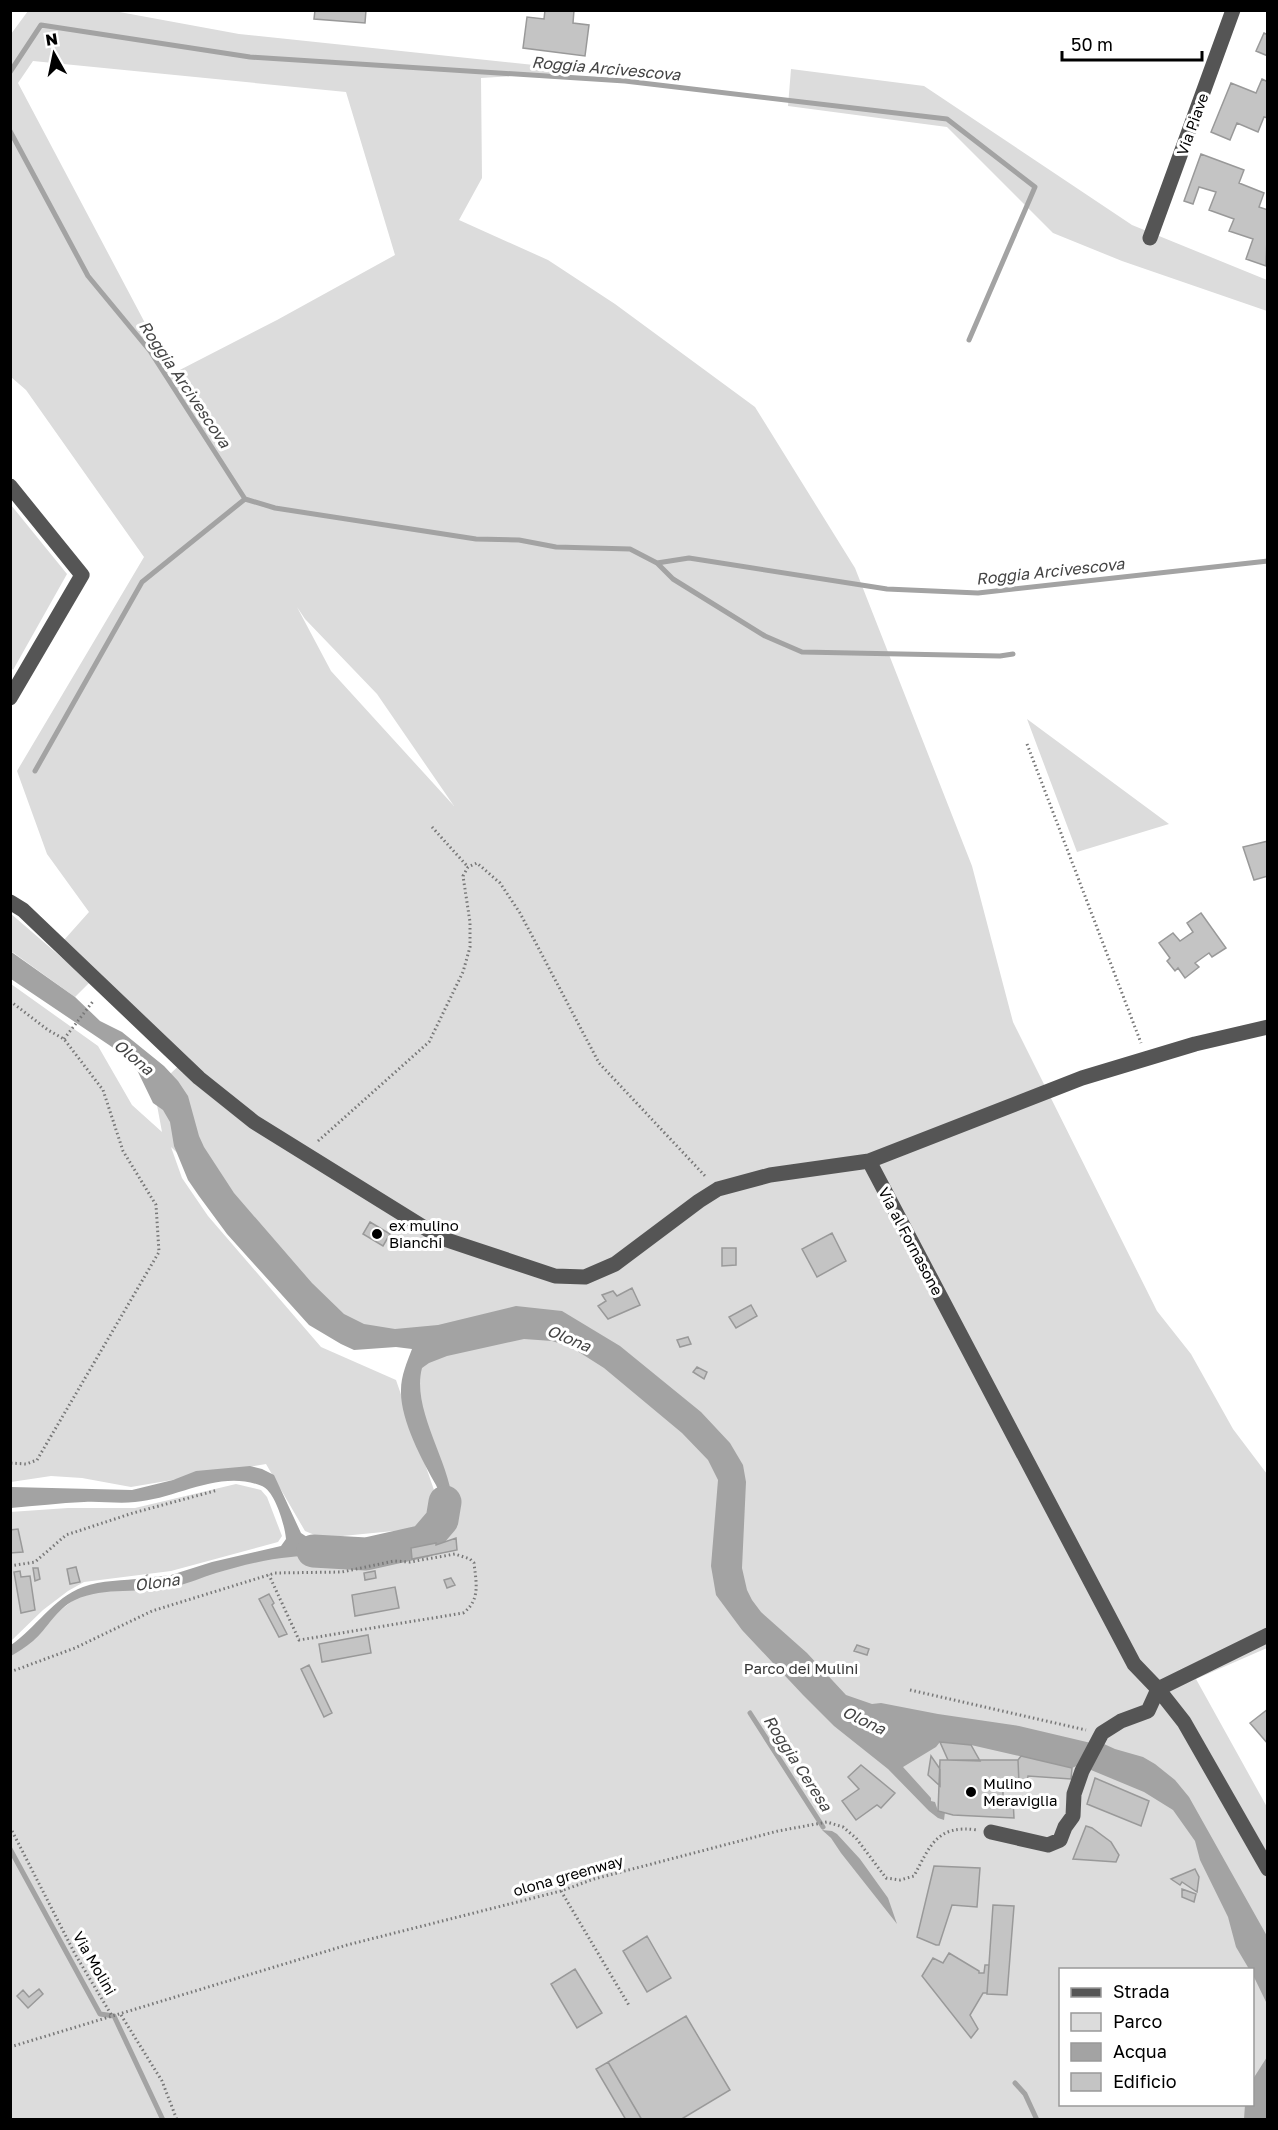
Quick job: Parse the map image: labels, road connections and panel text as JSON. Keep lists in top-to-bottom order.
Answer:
{
  "streets": {
    "street": ["Via Piave", "Via al Fornasone"],
    "path": ["olona greenway", "Via Molini"]
  },
  "crossings": [
    ["olona greenway", "Via Molini"]
  ],
  "water": ["Roggia Arcivescova", "Olona", "Roggia Ceresa"],
  "parks": ["Parco dei Mulini"],
  "places": ["ex mulino Bianchi", "Mulino Meraviglia"],
  "legend": [
    "Strada",
    "Parco",
    "Acqua",
    "Edificio"
  ],
  "scale_bar": "50 m",
  "north": "top"
}
